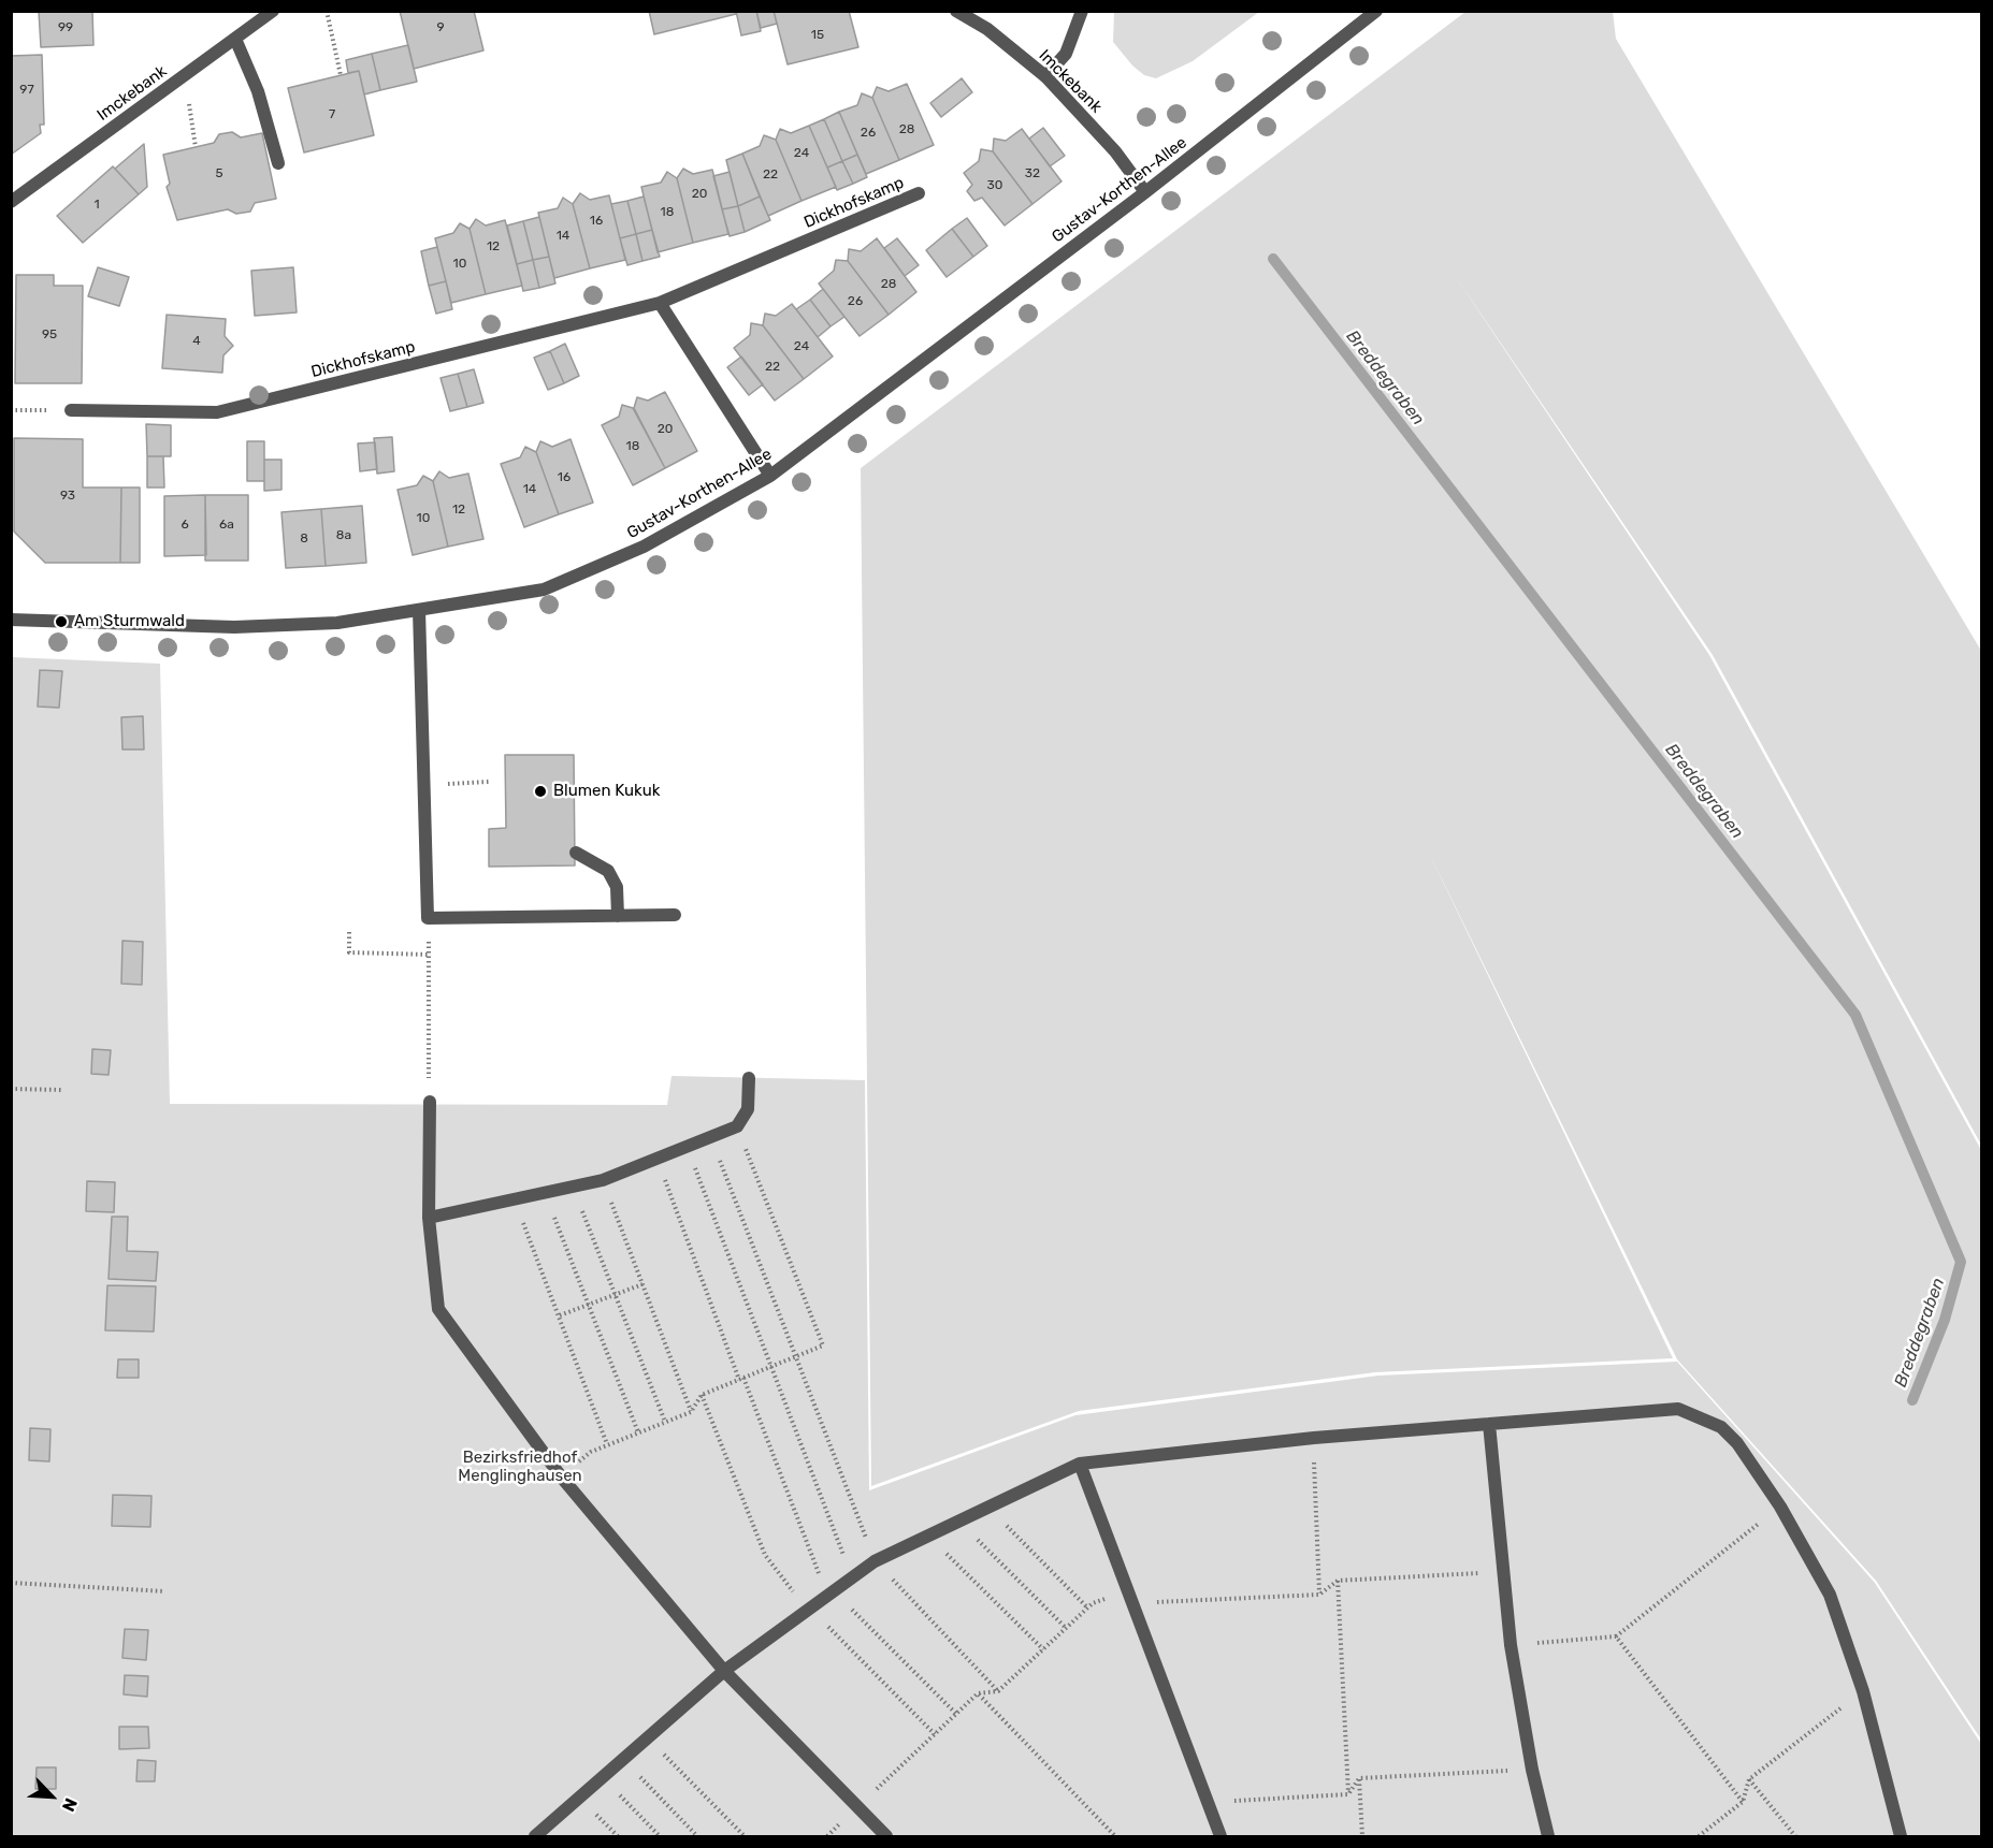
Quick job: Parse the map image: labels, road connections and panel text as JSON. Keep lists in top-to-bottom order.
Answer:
{
  "streets": {
    "street": ["Imckebank", "Gustav-Korthen-Allee", "Dickhofskamp"]
  },
  "crossings": [
    ["Imckebank", "Gustav-Korthen-Allee"]
  ],
  "water": ["Breddegraben"],
  "parks": ["Bezirksfriedhof Menglinghausen"],
  "places": ["Am Sturmwald", "Blumen Kukuk"],
  "house_numbers": [
    "99",
    "9",
    "15",
    "97",
    "7",
    "28",
    "26",
    "24",
    "5",
    "32",
    "22",
    "30",
    "20",
    "1",
    "18",
    "16",
    "14",
    "12",
    "10",
    "28",
    "26",
    "95",
    "4",
    "24",
    "22",
    "20",
    "18",
    "16",
    "14",
    "93",
    "12",
    "10",
    "6",
    "6a",
    "8a",
    "8"
  ],
  "north": "bottom right"
}
